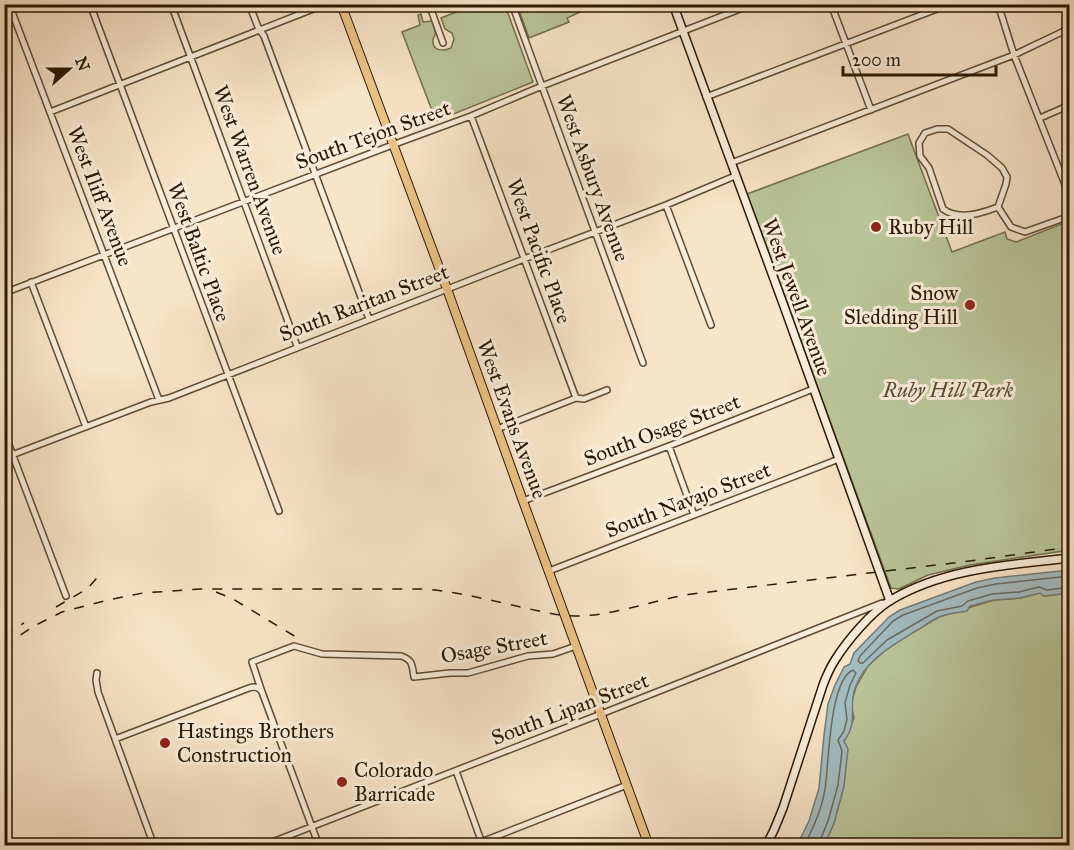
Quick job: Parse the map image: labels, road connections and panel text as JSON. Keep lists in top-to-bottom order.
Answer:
{
  "streets": {
    "main road": ["West Evans Avenue"],
    "street": [
      "South Tejon Street",
      "West Warren Avenue",
      "West Asbury Avenue",
      "West Iliff Avenue",
      "West Pacific Place",
      "West Baltic Place",
      "West Jewell Avenue",
      "South Raritan Street",
      "South Osage Street",
      "South Navajo Street",
      "Osage Street",
      "South Lipan Street"
    ]
  },
  "crossings": [
    ["South Tejon Street", "West Warren Avenue"],
    ["South Tejon Street", "West Asbury Avenue"],
    ["South Tejon Street", "West Iliff Avenue"],
    ["South Tejon Street", "West Pacific Place"],
    ["South Tejon Street", "West Baltic Place"],
    ["South Tejon Street", "West Jewell Avenue"],
    ["South Tejon Street", "West Evans Avenue"],
    ["West Warren Avenue", "South Raritan Street"],
    ["West Asbury Avenue", "South Raritan Street"],
    ["West Iliff Avenue", "South Raritan Street"],
    ["West Pacific Place", "South Raritan Street"],
    ["West Baltic Place", "South Raritan Street"],
    ["West Jewell Avenue", "South Raritan Street"],
    ["West Jewell Avenue", "South Osage Street"],
    ["West Jewell Avenue", "South Navajo Street"],
    ["West Jewell Avenue", "South Lipan Street"],
    ["South Raritan Street", "West Evans Avenue"],
    ["West Evans Avenue", "South Osage Street"],
    ["West Evans Avenue", "South Navajo Street"],
    ["West Evans Avenue", "Osage Street"],
    ["West Evans Avenue", "South Lipan Street"]
  ],
  "parks": ["Ruby Hill Park"],
  "places": [
    "Ruby Hill",
    "Snow Sledding Hill",
    "Hastings Brothers Construction",
    "Colorado Barricade"
  ],
  "scale_bar": "200 m",
  "north": "right"
}
